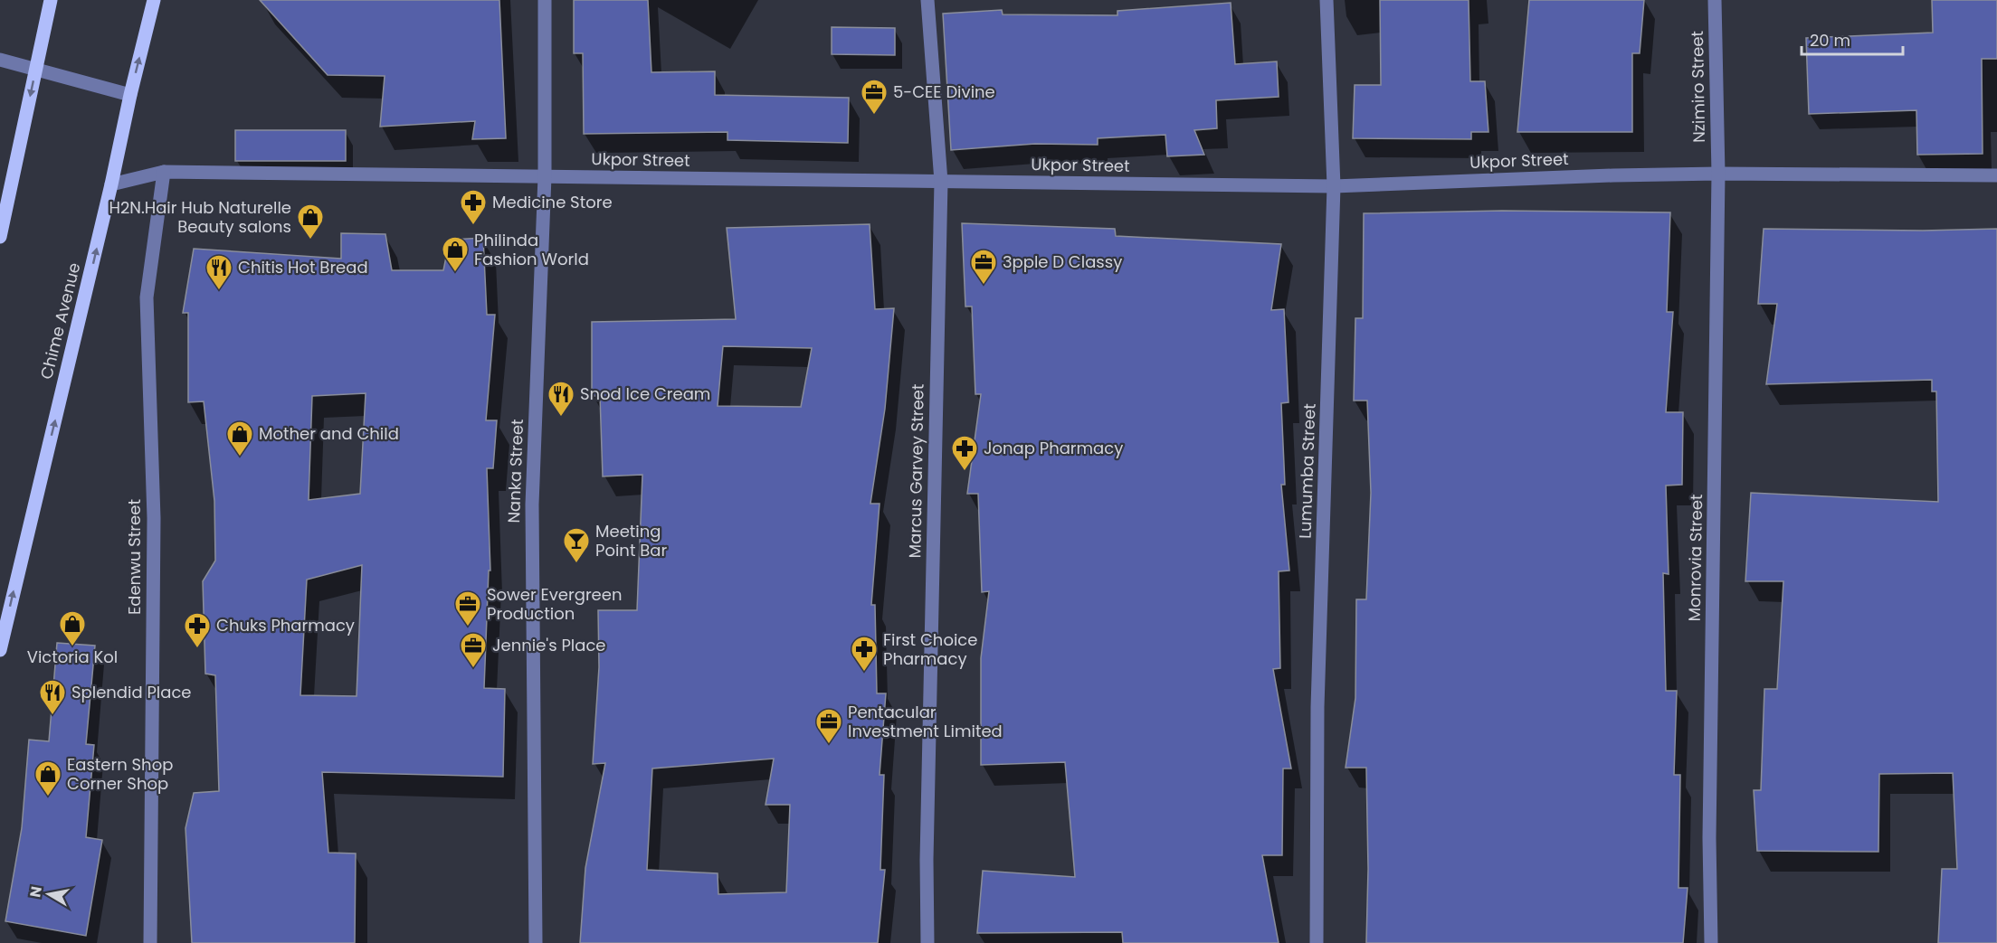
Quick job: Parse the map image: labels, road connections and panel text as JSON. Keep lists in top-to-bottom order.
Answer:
{
  "streets": {
    "main road": ["Chime Avenue"],
    "street": [
      "Nzimiro Street",
      "Ukpor Street",
      "Nanka Street",
      "Marcus Garvey Street",
      "Lumumba Street",
      "Edenwu Street",
      "Monrovia Street"
    ]
  },
  "crossings": [
    ["Nzimiro Street", "Ukpor Street"],
    ["Nzimiro Street", "Monrovia Street"],
    ["Ukpor Street", "Chime Avenue"],
    ["Ukpor Street", "Nanka Street"],
    ["Ukpor Street", "Marcus Garvey Street"],
    ["Ukpor Street", "Lumumba Street"],
    ["Ukpor Street", "Edenwu Street"],
    ["Ukpor Street", "Monrovia Street"]
  ],
  "one_way": ["Chime Avenue"],
  "places": {
    "office": [
      "5-CEE Divine",
      "3pple D Classy",
      "Sower Evergreen Production",
      "Jennie's Place",
      "Pentacular Investment Limited"
    ],
    "pharmacy": [
      "Medicine Store",
      "Jonap Pharmacy",
      "Chuks Pharmacy",
      "First Choice Pharmacy"
    ],
    "shop": [
      "H2N.Hair Hub Naturelle Beauty salons",
      "Philinda Fashion World",
      "Mother and Child",
      "Victoria Kol",
      "Eastern Shop Corner Shop"
    ],
    "restaurant": ["Chitis Hot Bread", "Snod Ice Cream", "Splendid Place"],
    "bar": ["Meeting Point Bar"]
  },
  "scale_bar": "20 m",
  "north": "left"
}
